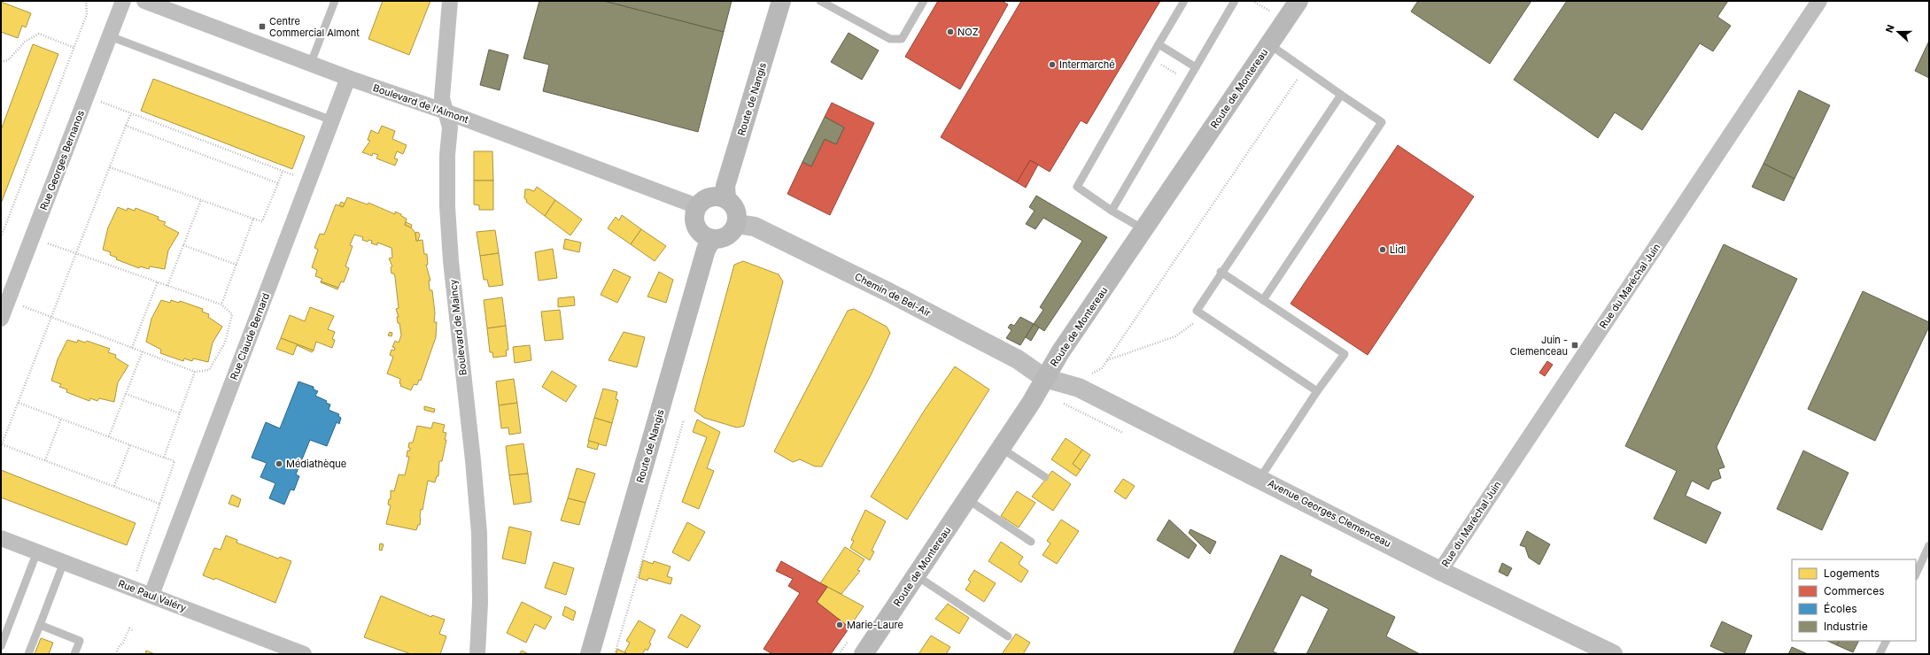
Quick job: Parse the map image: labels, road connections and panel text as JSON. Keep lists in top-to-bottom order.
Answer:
{
  "streets": {
    "main road": ["Route de Montereau", "Route de Nangis"],
    "street": [
      "Boulevard de l'Almont",
      "Rue Georges Bernanos",
      "Rue du Maréchal Juin",
      "Chemin de Bel-Air",
      "Boulevard de Maincy",
      "Rue Claude Bernard",
      "Avenue Georges Clemenceau",
      "Rue Paul Valéry"
    ]
  },
  "crossings": [
    ["Route de Montereau", "Chemin de Bel-Air"],
    ["Route de Montereau", "Avenue Georges Clemenceau"],
    ["Route de Nangis", "Boulevard de l'Almont"],
    ["Route de Nangis", "Chemin de Bel-Air"],
    ["Boulevard de l'Almont", "Chemin de Bel-Air"],
    ["Boulevard de l'Almont", "Boulevard de Maincy"],
    ["Boulevard de l'Almont", "Rue Claude Bernard"],
    ["Rue du Maréchal Juin", "Avenue Georges Clemenceau"],
    ["Chemin de Bel-Air", "Avenue Georges Clemenceau"],
    ["Rue Claude Bernard", "Rue Paul Valéry"]
  ],
  "places": {
    "transit": ["Centre Commercial Almont", "Juin - Clemenceau"],
    "other": [
      "NOZ",
      "Intermarché",
      "Lidl",
      "Médiathèque",
      "Marie-Laure"
    ]
  },
  "legend": [
    "Logements",
    "Commerces",
    "Écoles",
    "Industrie"
  ],
  "north": "left"
}
